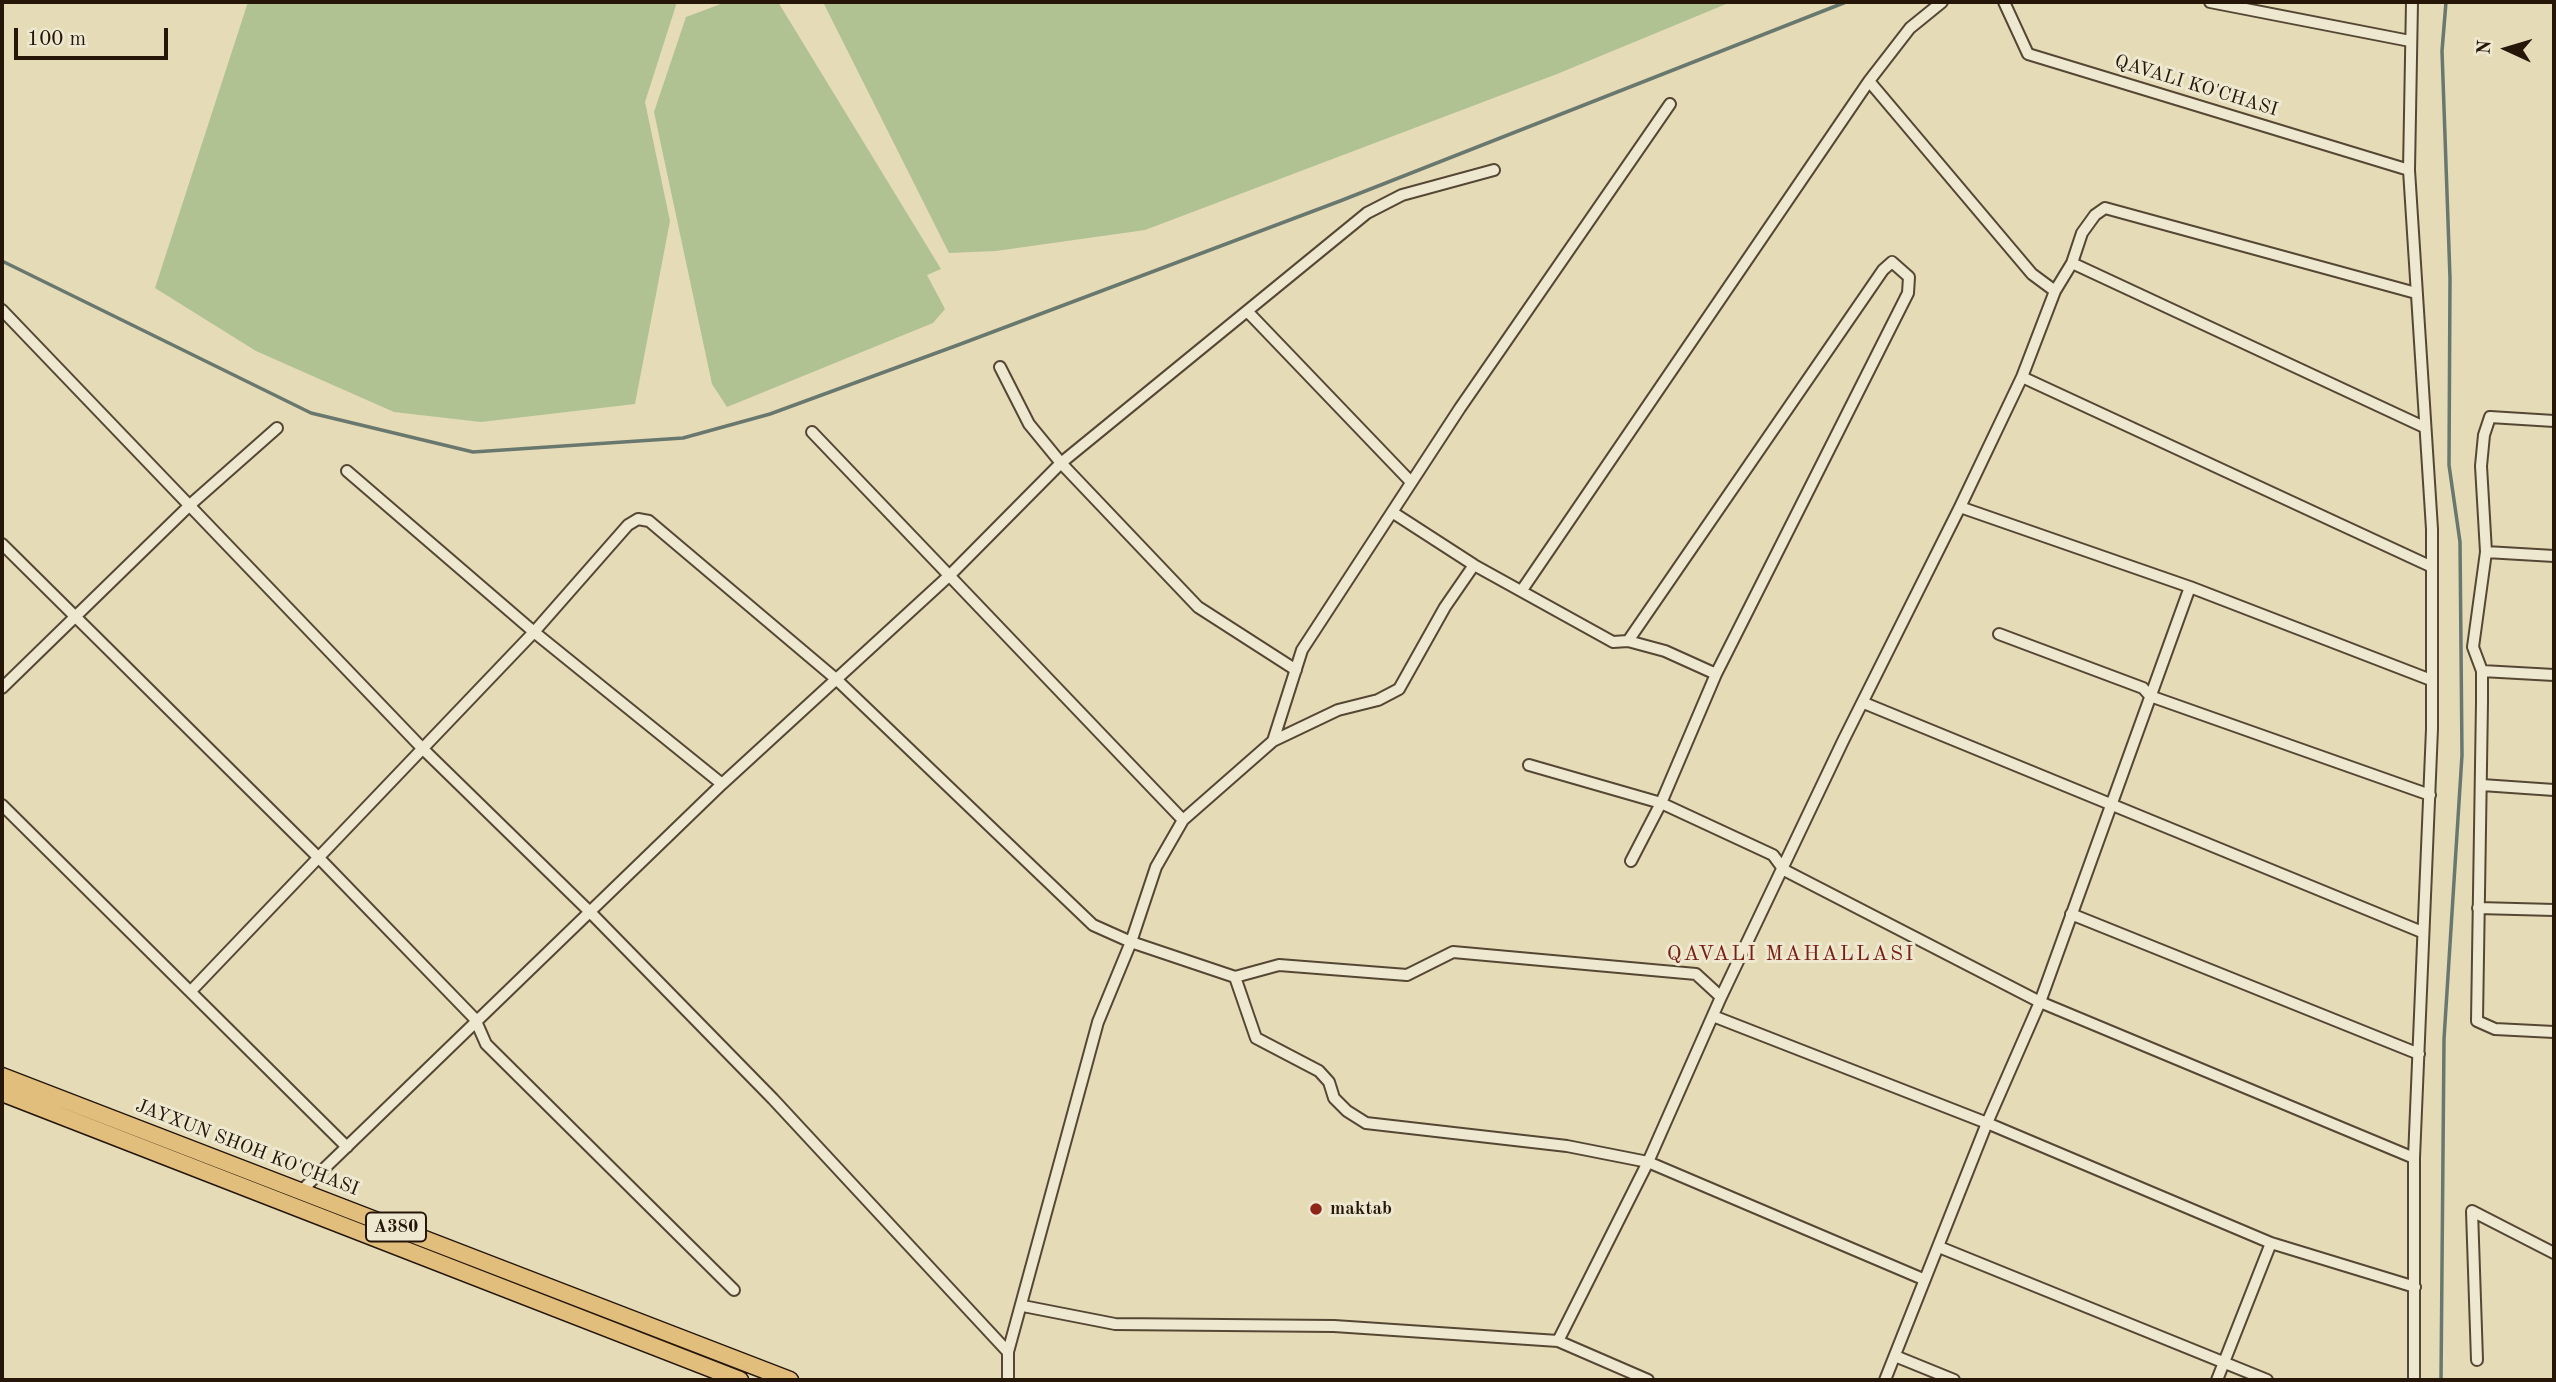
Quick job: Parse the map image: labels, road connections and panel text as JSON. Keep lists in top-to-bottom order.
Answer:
{
  "streets": {
    "highway": ["JAYXUN SHOH KO'CHASI", "A380"],
    "street": ["QAVALI KO'CHASI"]
  },
  "districts": ["QAVALI MAHALLASI"],
  "places": ["maktab"],
  "scale_bar": "100 m",
  "north": "left"
}
